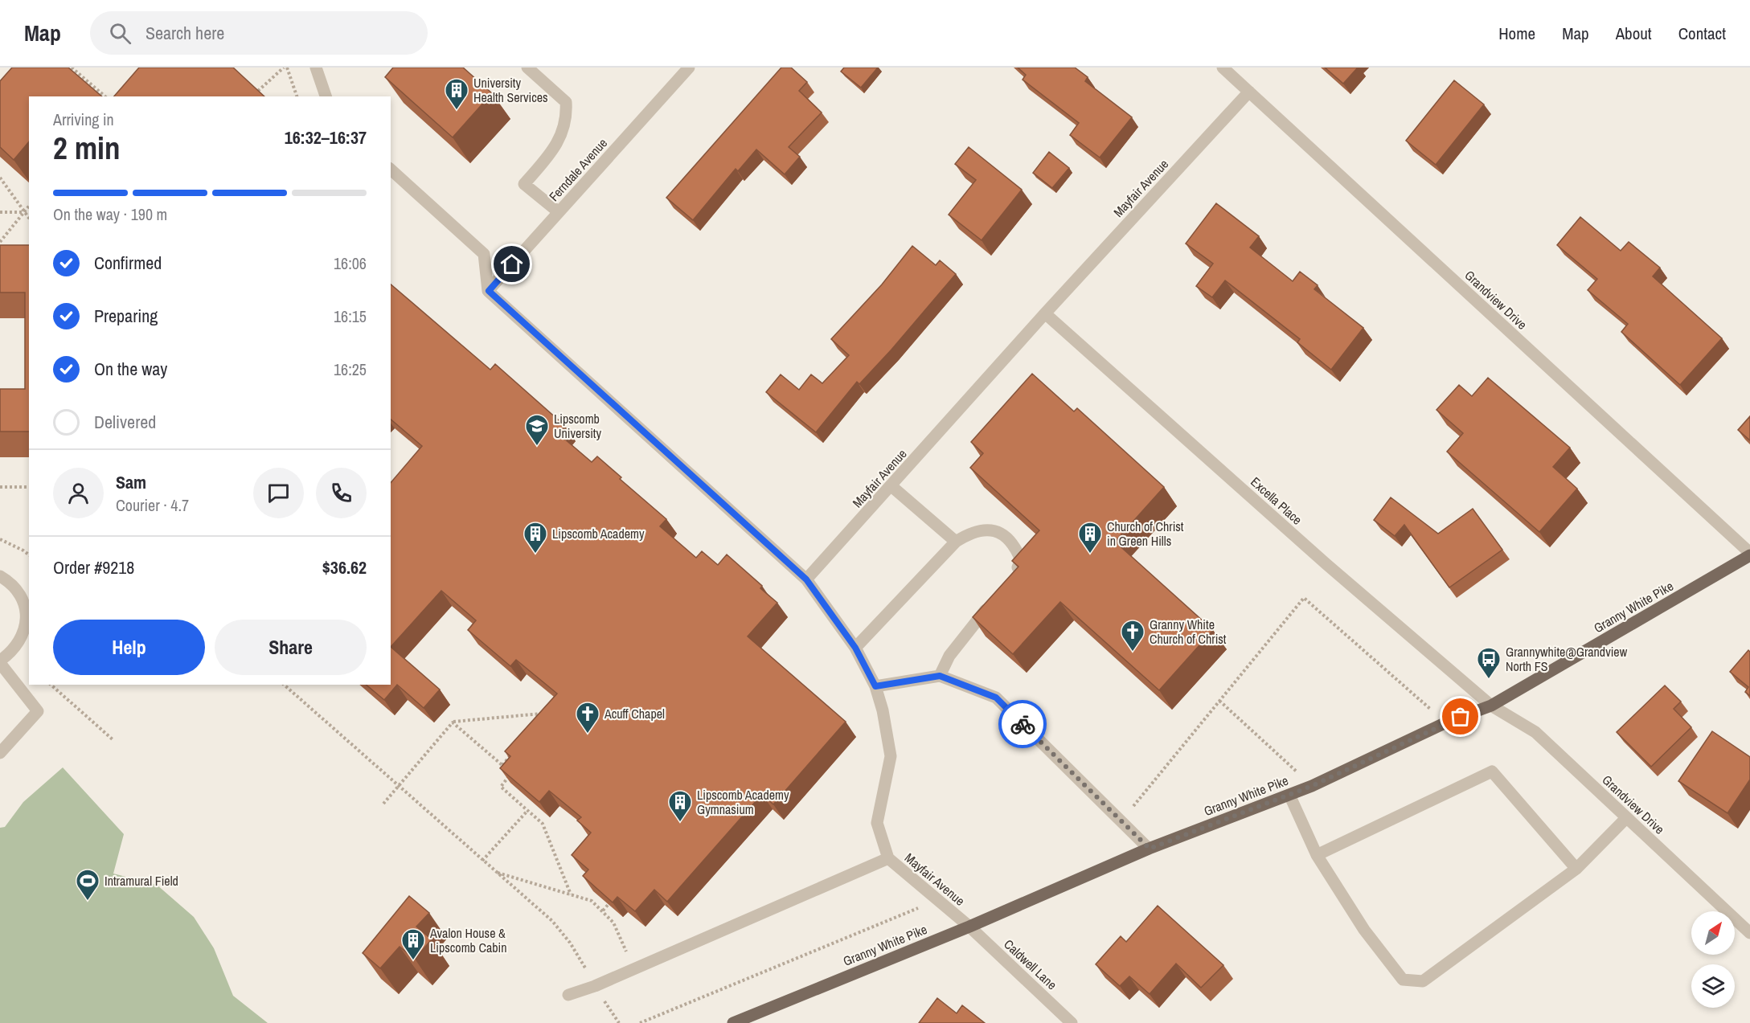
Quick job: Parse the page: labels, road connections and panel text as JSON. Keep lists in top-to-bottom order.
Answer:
{
  "streets": {
    "main road": ["Granny White Pike"],
    "street": [
      "Ferndale Avenue",
      "Mayfair Avenue",
      "Grandview Drive",
      "Excella Place",
      "Caldwell Lane"
    ]
  },
  "crossings": [
    ["Mayfair Avenue", "Grandview Drive"],
    ["Mayfair Avenue", "Excella Place"],
    ["Mayfair Avenue", "Granny White Pike"],
    ["Mayfair Avenue", "Caldwell Lane"],
    ["Grandview Drive", "Excella Place"],
    ["Grandview Drive", "Granny White Pike"],
    ["Excella Place", "Granny White Pike"],
    ["Granny White Pike", "Caldwell Lane"]
  ],
  "places": {
    "building": [
      "University Health Services",
      "Lipscomb Academy",
      "Church of Christ in Green Hills",
      "Lipscomb Academy Gymnasium",
      "Avalon House & Lipscomb Cabin"
    ],
    "school or university": ["Lipscomb University"],
    "church": ["Granny White Church of Christ", "Acuff Chapel"],
    "bus stop": ["Grannywhite@Grandview North FS"],
    "sports": ["Intramural Field"]
  },
  "north": "top right",
  "page": {
    "header": "Map",
    "search": "Search here",
    "nav": [
      "Home",
      "Map",
      "About",
      "Contact"
    ],
    "heading": ["2 min", "Arriving in", "16:32–16:37"],
    "panel": [
      "Sam",
      "Courier · 4.7",
      "Order #9218",
      "$36.62"
    ],
    "bar": "On the way · 190 m",
    "list": [
      ["Confirmed", "16:06"],
      ["Preparing", "16:15"],
      ["On the way", "16:25"],
      "Delivered"
    ],
    "buttons": ["Help", "Share"]
  }
}
